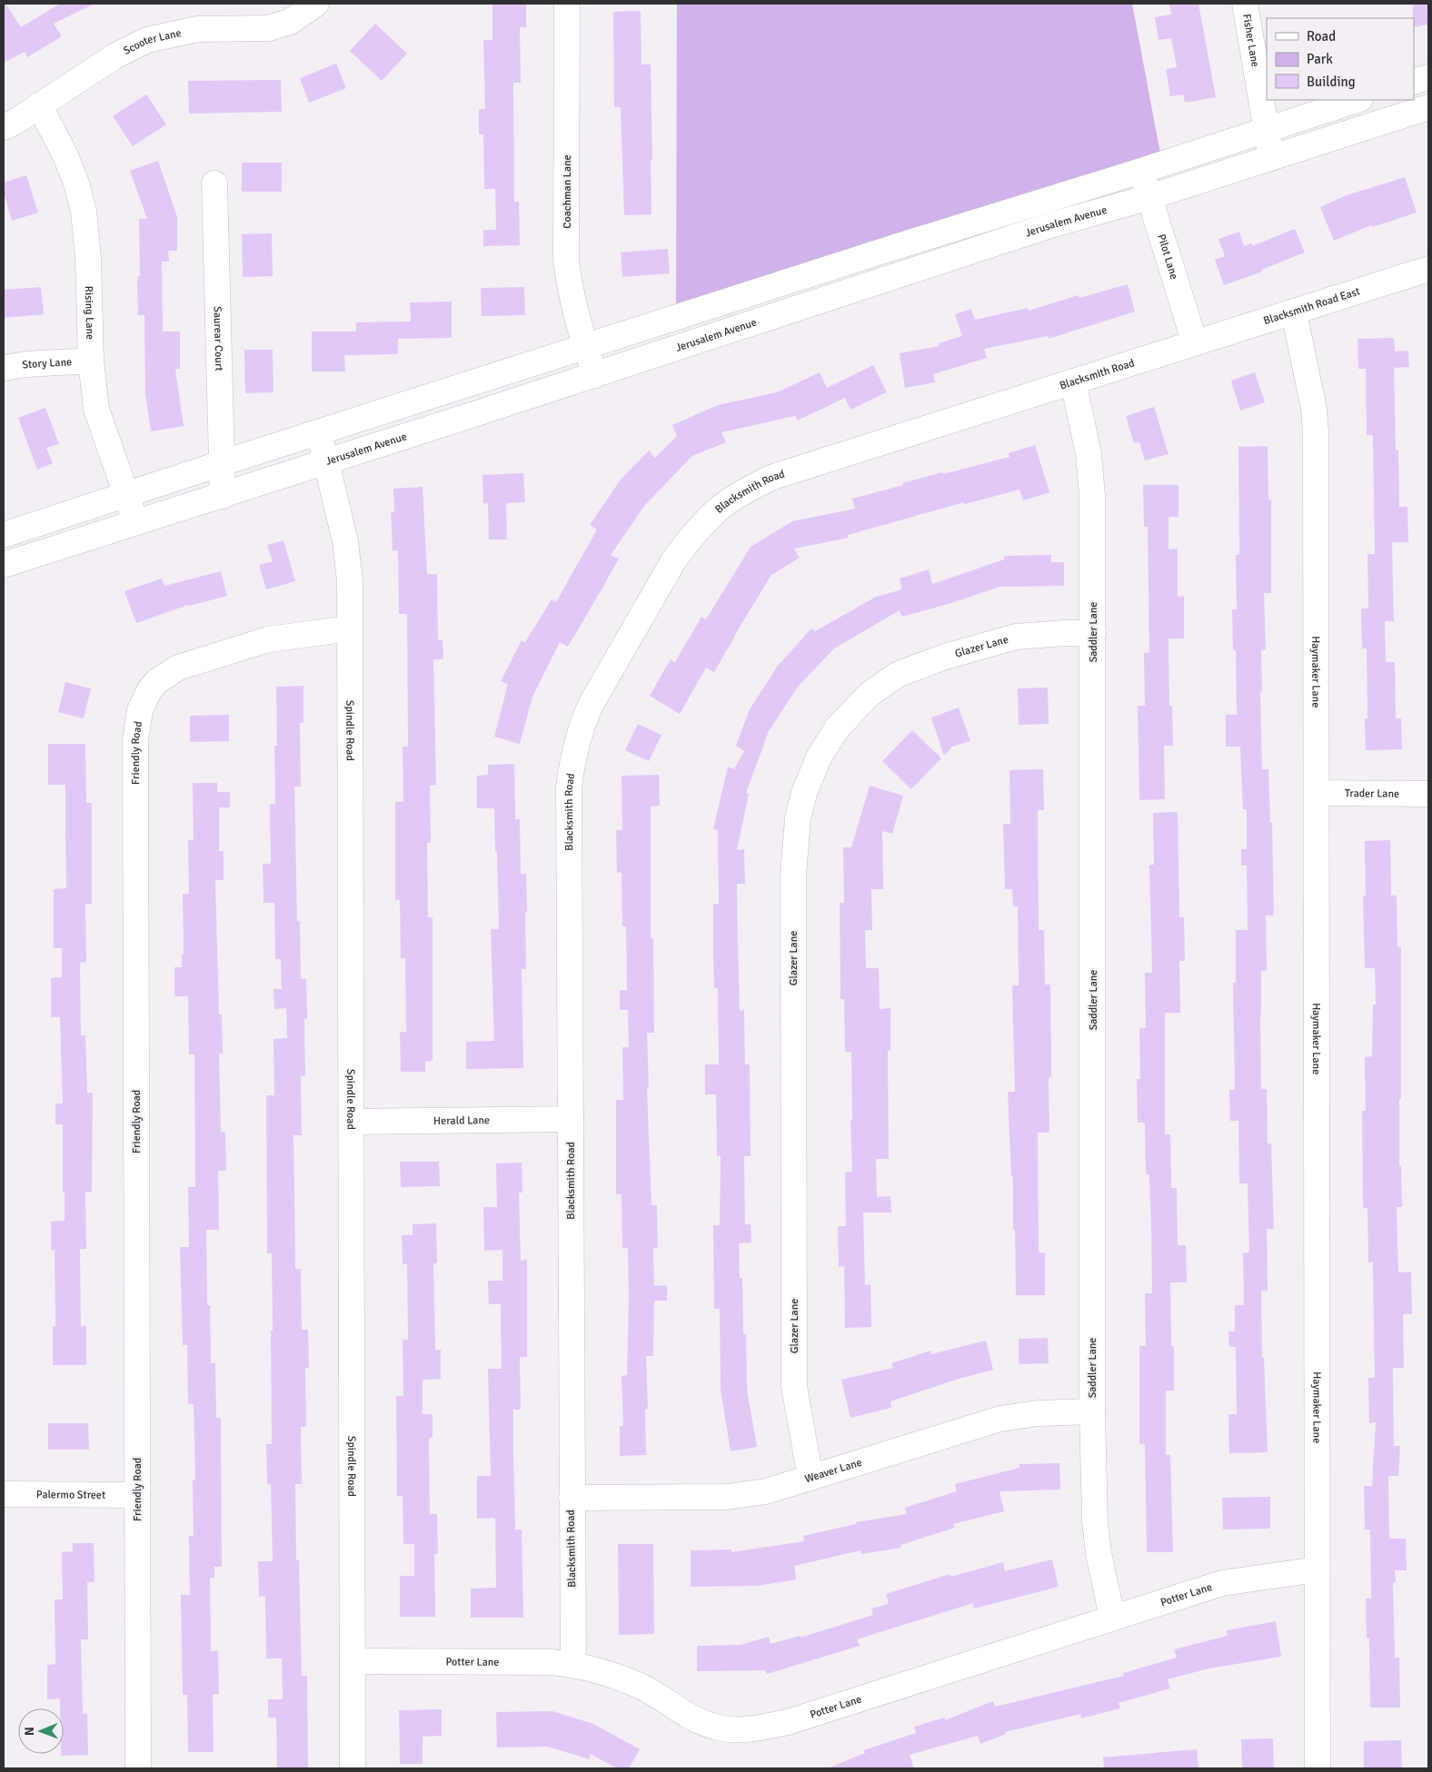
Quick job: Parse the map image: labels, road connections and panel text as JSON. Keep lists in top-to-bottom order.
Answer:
{
  "streets": {
    "street": [
      "Fisher Lane",
      "Scooter Lane",
      "Coachman Lane",
      "Jerusalem Avenue",
      "Pilot Lane",
      "Blacksmith Road East",
      "Rising Lane",
      "Saurear Court",
      "Story Lane",
      "Blacksmith Road",
      "Saddler Lane",
      "Glazer Lane",
      "Haymaker Lane",
      "Spindle Road",
      "Friendly Road",
      "Trader Lane",
      "Herald Lane",
      "Weaver Lane",
      "Palermo Street",
      "Potter Lane"
    ]
  },
  "crossings": [
    ["Fisher Lane", "Jerusalem Avenue"],
    ["Scooter Lane", "Rising Lane"],
    ["Coachman Lane", "Jerusalem Avenue"],
    ["Jerusalem Avenue", "Pilot Lane"],
    ["Jerusalem Avenue", "Rising Lane"],
    ["Jerusalem Avenue", "Saurear Court"],
    ["Jerusalem Avenue", "Spindle Road"],
    ["Pilot Lane", "Blacksmith Road East"],
    ["Pilot Lane", "Blacksmith Road"],
    ["Blacksmith Road East", "Blacksmith Road"],
    ["Blacksmith Road East", "Haymaker Lane"],
    ["Rising Lane", "Story Lane"],
    ["Blacksmith Road", "Saddler Lane"],
    ["Blacksmith Road", "Herald Lane"],
    ["Blacksmith Road", "Weaver Lane"],
    ["Blacksmith Road", "Potter Lane"],
    ["Saddler Lane", "Glazer Lane"],
    ["Saddler Lane", "Weaver Lane"],
    ["Saddler Lane", "Potter Lane"],
    ["Glazer Lane", "Weaver Lane"],
    ["Haymaker Lane", "Trader Lane"],
    ["Haymaker Lane", "Potter Lane"],
    ["Spindle Road", "Friendly Road"],
    ["Spindle Road", "Herald Lane"],
    ["Spindle Road", "Potter Lane"],
    ["Friendly Road", "Palermo Street"]
  ],
  "legend": ["Road", "Park", "Building"],
  "north": "left"
}
